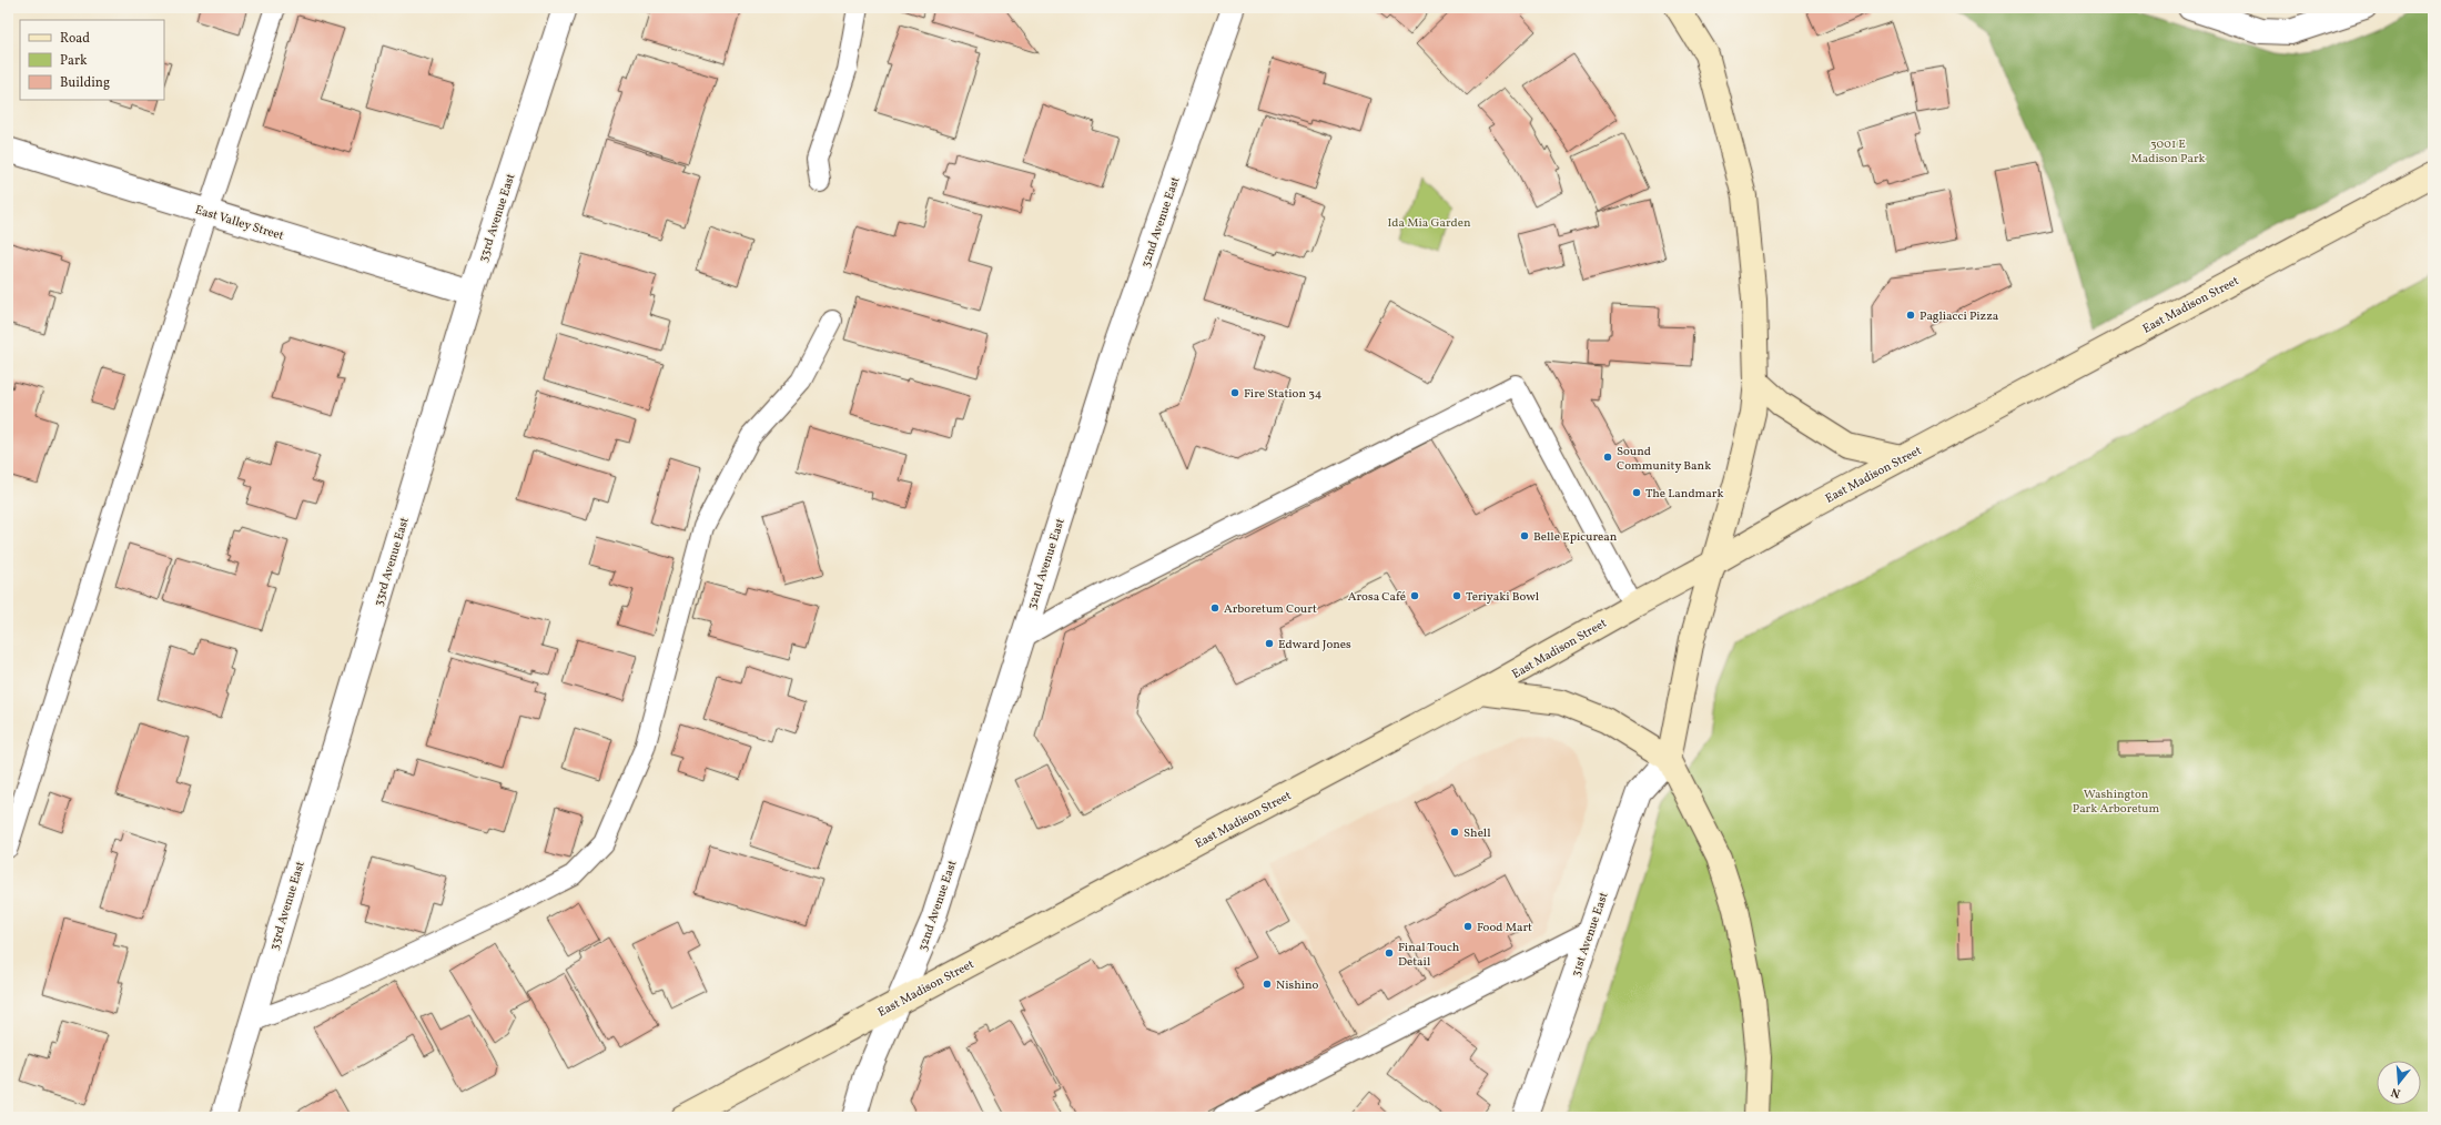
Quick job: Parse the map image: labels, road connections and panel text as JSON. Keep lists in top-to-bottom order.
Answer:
{
  "streets": {
    "main road": ["East Madison Street"],
    "street": [
      "33rd Avenue East",
      "East Valley Street",
      "32nd Avenue East",
      "31st Avenue East"
    ]
  },
  "crossings": [
    ["33rd Avenue East", "East Valley Street"],
    ["32nd Avenue East", "East Madison Street"]
  ],
  "parks": ["3001 E Madison Park", "Ida Mia Garden", "Washington Park Arboretum"],
  "places": [
    "Pagliacci Pizza",
    "Fire Station 34",
    "Sound Community Bank",
    "The Landmark",
    "Belle Epicurean",
    "Arosa Café",
    "Teriyaki Bowl",
    "Arboretum Court",
    "Edward Jones",
    "Shell",
    "Food Mart",
    "Final Touch Detail",
    "Nishino"
  ],
  "legend": ["Road", "Park", "Building"],
  "north": "bottom"
}
